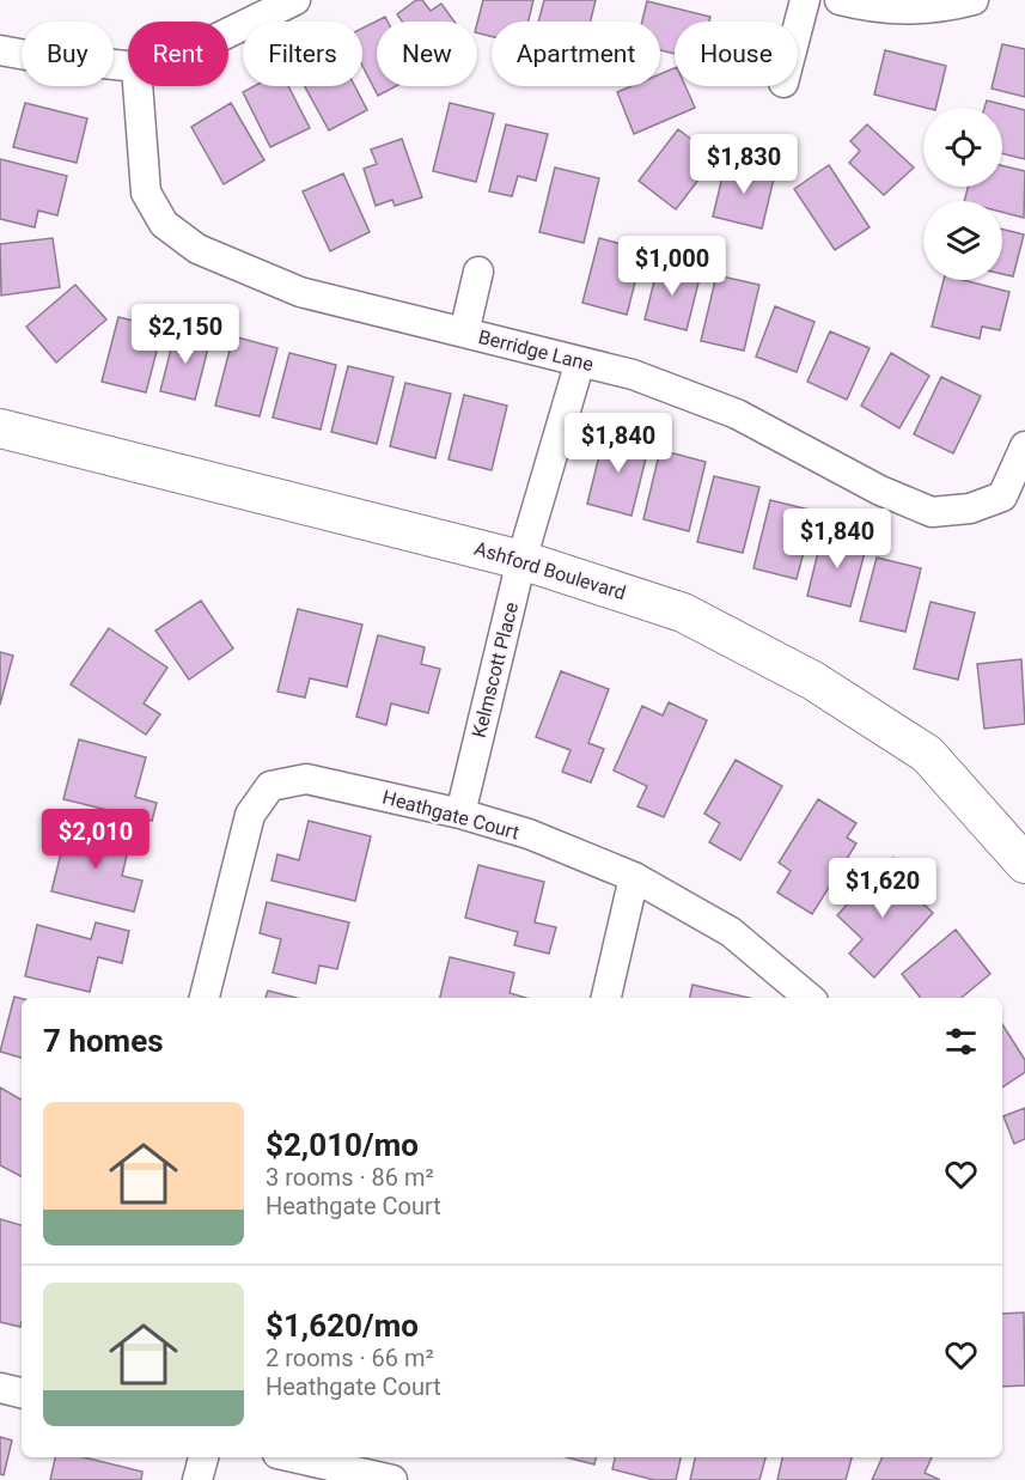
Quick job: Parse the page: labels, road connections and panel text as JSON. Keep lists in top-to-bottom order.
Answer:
{
  "streets": {
    "street": [
      "Berridge Lane",
      "Ashford Boulevard",
      "Kelmscott Place",
      "Heathgate Court"
    ]
  },
  "crossings": [
    ["Berridge Lane", "Kelmscott Place"],
    ["Ashford Boulevard", "Kelmscott Place"],
    ["Kelmscott Place", "Heathgate Court"]
  ],
  "page": {
    "chip": [
      "Buy",
      "Rent",
      "Filters",
      "New",
      "Apartment",
      "House"
    ],
    "price": [
      "$1,830",
      "$1,000",
      "$2,150",
      "$1,840",
      "$1,840",
      "$2,010",
      "$1,620"
    ],
    "heading": "7 homes",
    "list": [
      {
        "name": "$2,010/mo",
        "note": "3 rooms · 86 m² · Heathgate Court"
      },
      {
        "name": "$1,620/mo",
        "note": "2 rooms · 66 m² · Heathgate Court"
      }
    ]
  }
}
